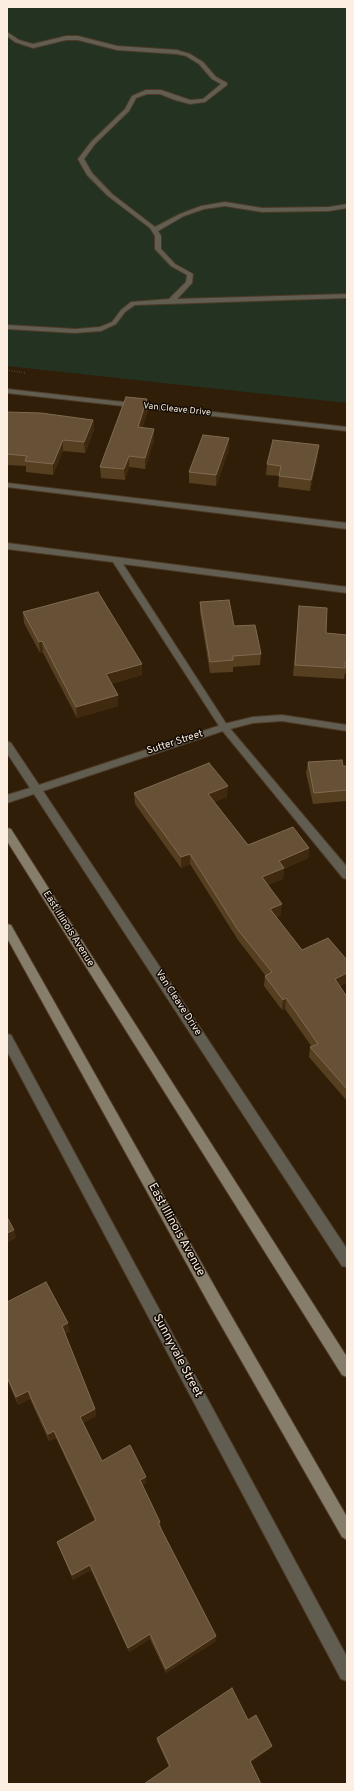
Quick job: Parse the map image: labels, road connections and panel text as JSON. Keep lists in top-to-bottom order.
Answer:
{
  "streets": {
    "main road": ["East Illinois Avenue"],
    "street": ["Van Cleave Drive", "Sutter Street", "Sunnyvale Street"]
  },
  "crossings": [
    ["Van Cleave Drive", "Sutter Street"]
  ]
}
